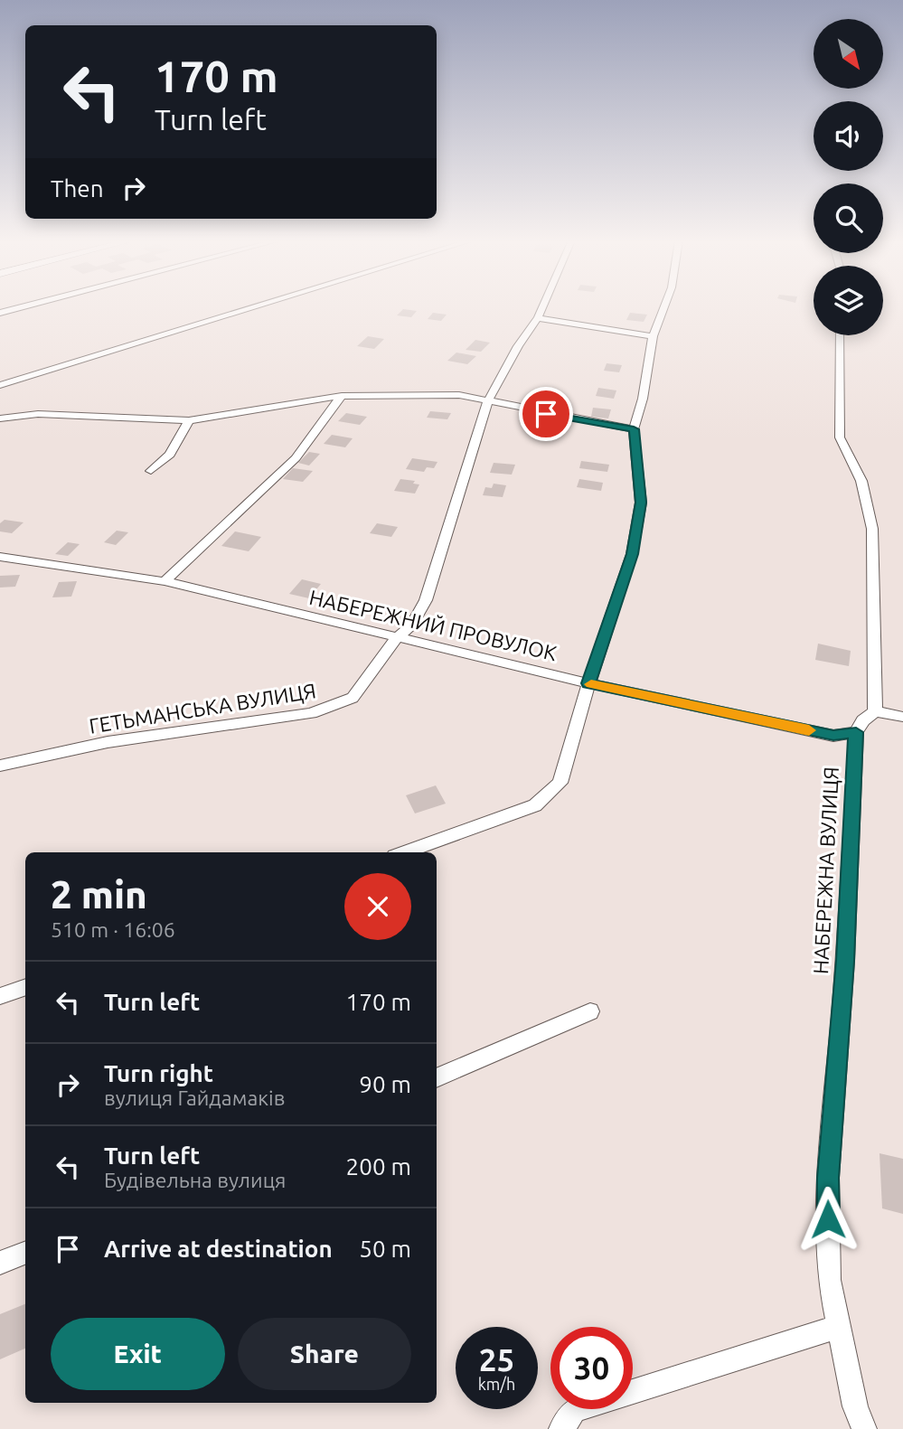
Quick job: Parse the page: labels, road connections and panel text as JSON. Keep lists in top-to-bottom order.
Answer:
{
  "streets": {
    "street": ["НАБЕРЕЖНИЙ ПРОВУЛОК", "ГЕТЬМАНСЬКА ВУЛИЦЯ", "НАБЕРЕЖНА ВУЛИЦЯ"]
  },
  "crossings": [
    ["НАБЕРЕЖНИЙ ПРОВУЛОК", "ГЕТЬМАНСЬКА ВУЛИЦЯ"],
    ["НАБЕРЕЖНИЙ ПРОВУЛОК", "НАБЕРЕЖНА ВУЛИЦЯ"]
  ],
  "north": "bottom right",
  "page": {
    "turn": ["170 m", "Turn left"],
    "then": "Then",
    "heading": ["2 min", "510 m · 16:06"],
    "list": [
      {
        "name": "Turn left",
        "value": "170 m"
      },
      {
        "name": "Turn right",
        "note": "вулиця Гайдамаків",
        "value": "90 m"
      },
      {
        "name": "Turn left",
        "note": "Будівельна вулиця",
        "value": "200 m"
      },
      {
        "name": "Arrive at destination",
        "value": "50 m"
      }
    ],
    "buttons": ["Exit", "Share"],
    "speed": "25 km/h",
    "limit": "30"
  }
}
